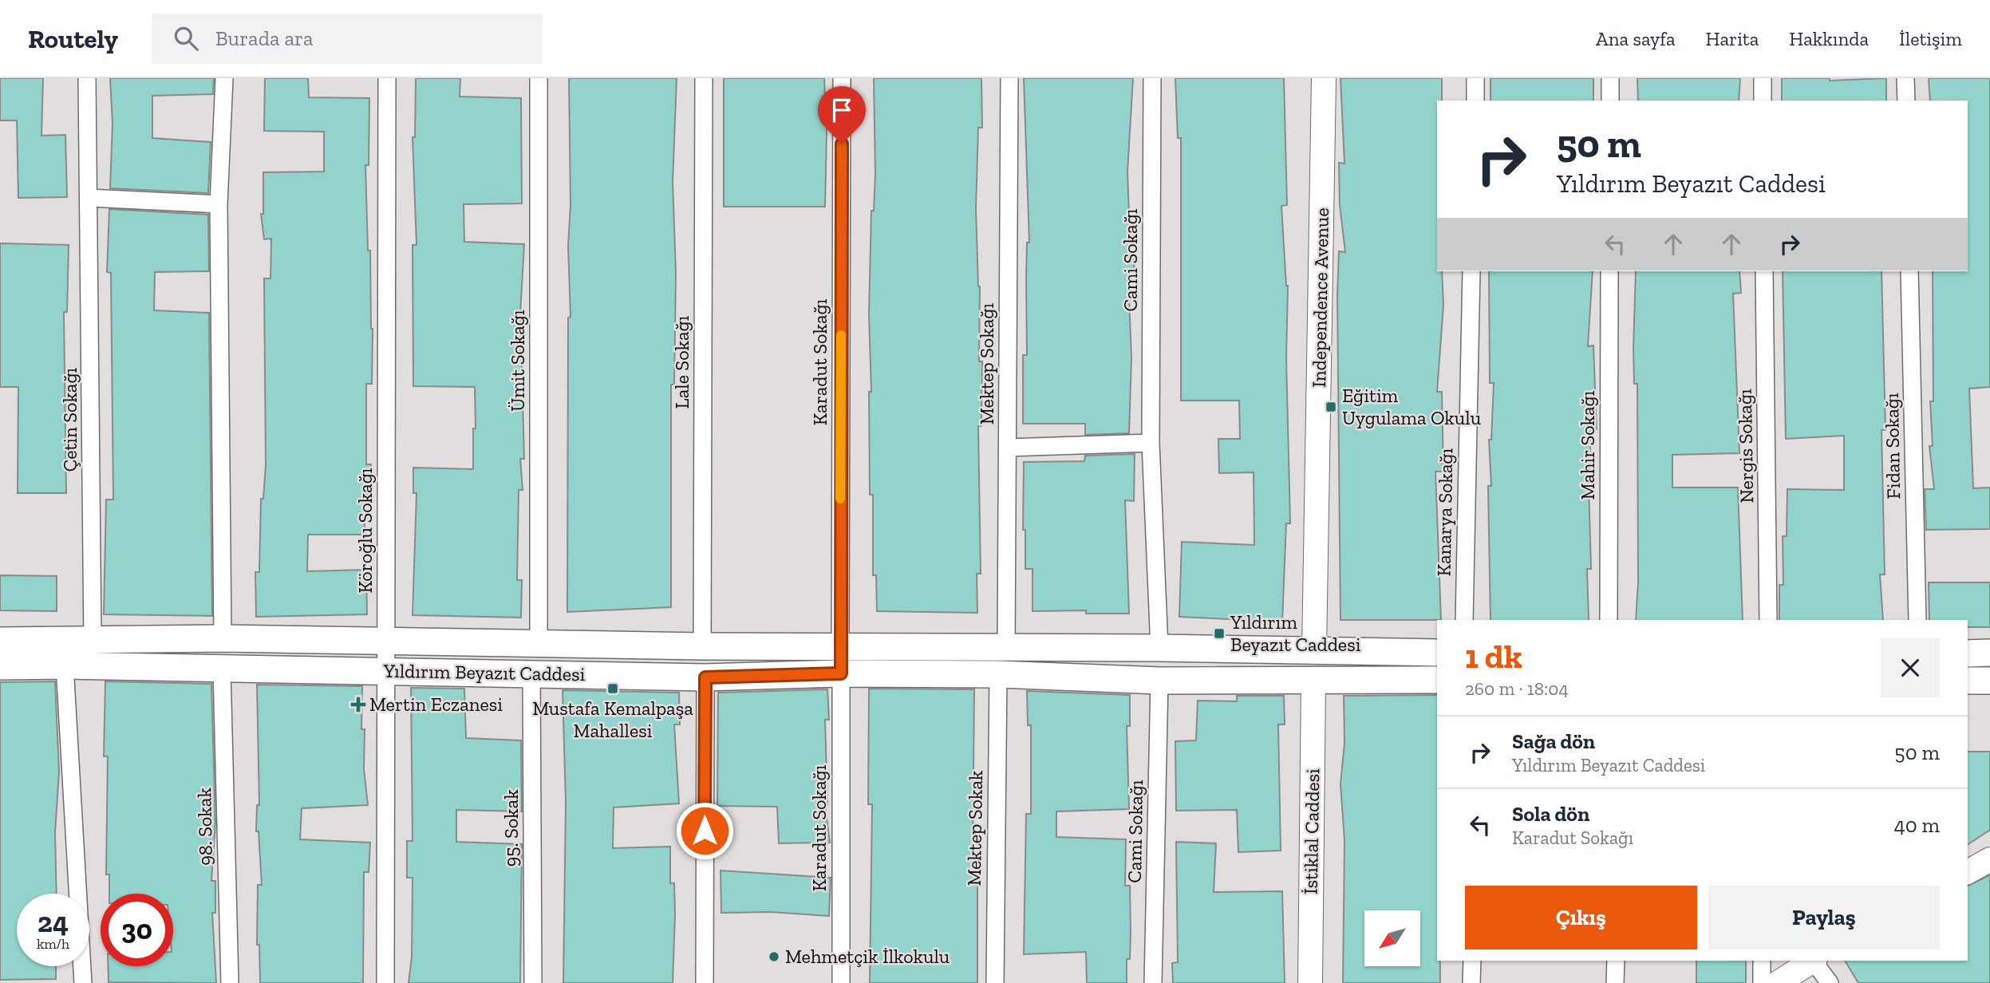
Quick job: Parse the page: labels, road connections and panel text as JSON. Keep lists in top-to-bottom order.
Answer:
{
  "streets": {
    "main road": ["Yıldırım Beyazıt Caddesi"],
    "street": [
      "Cami Sokağı",
      "Independence Avenue",
      "Ümit Sokağı",
      "Lale Sokağı",
      "Karadut Sokağı",
      "Mektep Sokağı",
      "Çetin Sokağı",
      "Mahir Sokağı",
      "Nergis Sokağı",
      "Fidan Sokağı",
      "Kanarya Sokağı",
      "Köroğlu Sokağı",
      "98. Sokak",
      "95. Sokak",
      "Mektep Sokak",
      "İstiklal Caddesi"
    ]
  },
  "crossings": [
    ["Cami Sokağı", "Yıldırım Beyazıt Caddesi"],
    ["Independence Avenue", "Yıldırım Beyazıt Caddesi"],
    ["Ümit Sokağı", "Yıldırım Beyazıt Caddesi"],
    ["Lale Sokağı", "Yıldırım Beyazıt Caddesi"],
    ["Karadut Sokağı", "Yıldırım Beyazıt Caddesi"],
    ["Mektep Sokağı", "Yıldırım Beyazıt Caddesi"],
    ["Çetin Sokağı", "Yıldırım Beyazıt Caddesi"],
    ["Köroğlu Sokağı", "Yıldırım Beyazıt Caddesi"],
    ["Yıldırım Beyazıt Caddesi", "98. Sokak"],
    ["Yıldırım Beyazıt Caddesi", "95. Sokak"],
    ["Yıldırım Beyazıt Caddesi", "Mektep Sokak"],
    ["Yıldırım Beyazıt Caddesi", "İstiklal Caddesi"]
  ],
  "places": {
    "transit": ["Eğitim Uygulama Okulu", "Yıldırım Beyazıt Caddesi", "Mustafa Kemalpaşa Mahallesi"],
    "health": ["Mertin Eczanesi"],
    "other": ["Mehmetçik İlkokulu"]
  },
  "north": "bottom left",
  "page": {
    "header": "Routely",
    "search": "Burada ara",
    "nav": [
      "Ana sayfa",
      "Harita",
      "Hakkında",
      "İletişim"
    ],
    "turn": ["50 m", "Yıldırım Beyazıt Caddesi"],
    "heading": ["1 dk", "260 m · 18:04"],
    "list": [
      {
        "name": "Sağa dön",
        "note": "Yıldırım Beyazıt Caddesi",
        "value": "50 m"
      },
      {
        "name": "Sola dön",
        "note": "Karadut Sokağı",
        "value": "40 m"
      }
    ],
    "buttons": ["Çıkış", "Paylaş"],
    "speed": "24 km/h",
    "limit": "30"
  }
}
